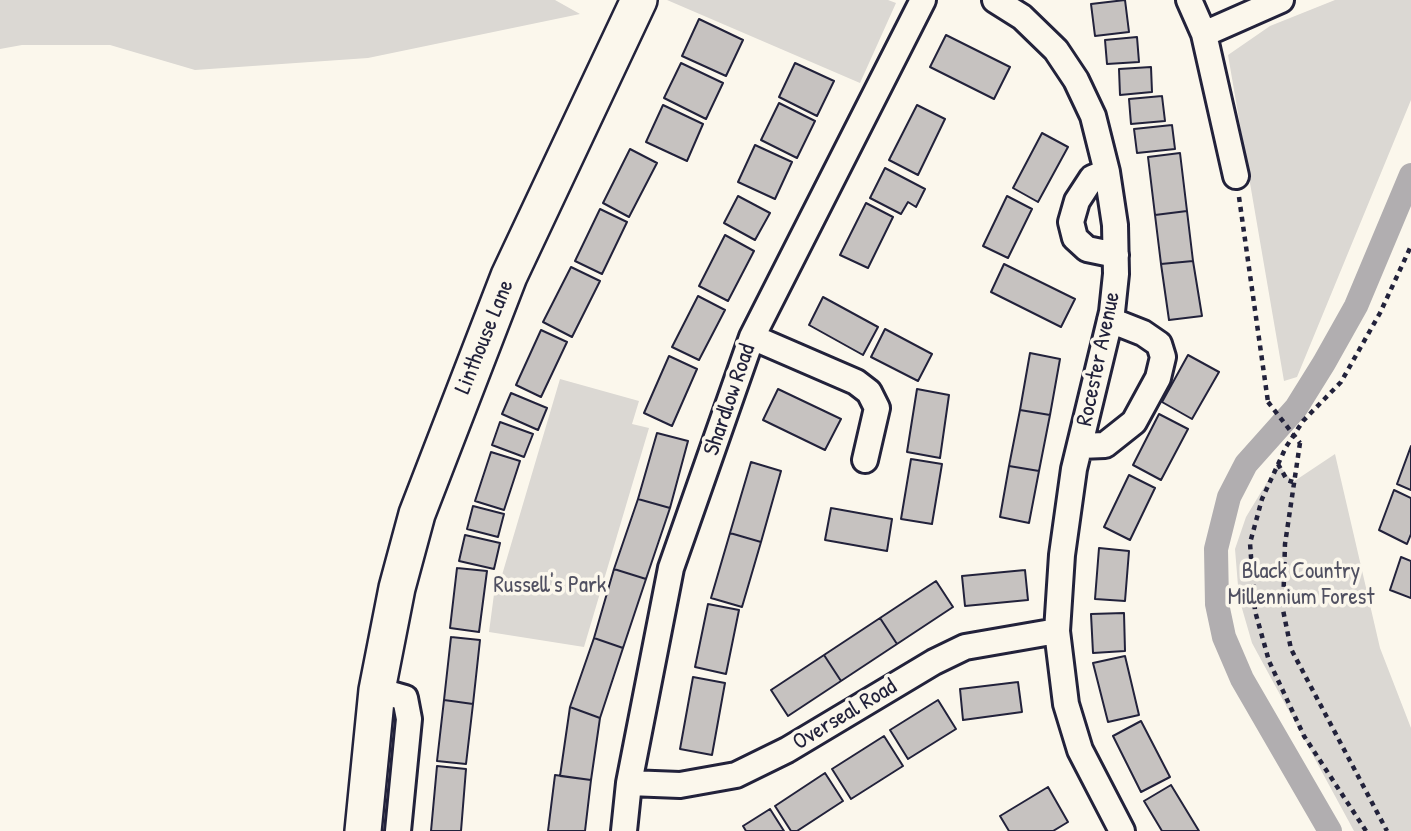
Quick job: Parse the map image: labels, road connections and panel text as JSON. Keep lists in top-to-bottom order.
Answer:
{
  "streets": {
    "street": [
      "Linthouse Lane",
      "Rocester Avenue",
      "Shardlow Road",
      "Overseal Road"
    ]
  },
  "crossings": [
    ["Rocester Avenue", "Overseal Road"],
    ["Shardlow Road", "Overseal Road"]
  ],
  "parks": ["Black Country Millennium Forest", "Russell's Park"]
}
